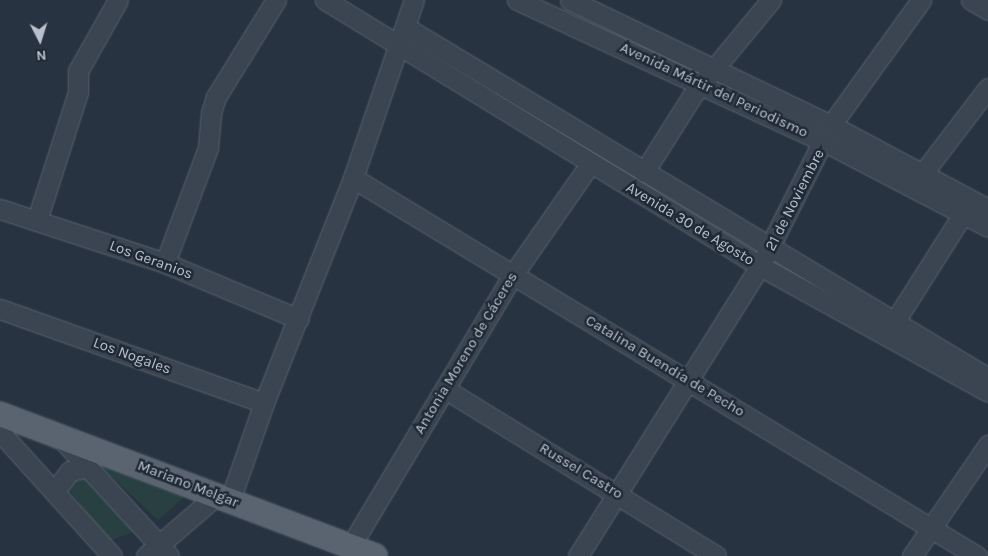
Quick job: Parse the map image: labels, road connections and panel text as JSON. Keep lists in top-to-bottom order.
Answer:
{
  "streets": {
    "main road": ["Mariano Melgar"],
    "street": [
      "Avenida Mártir del Periodismo",
      "21 de Noviembre",
      "Avenida 30 de Agosto",
      "Los Geranios",
      "Antonia Moreno de Cáceres",
      "Los Nogales",
      "Catalina Buendía de Pecho",
      "Russel Castro"
    ]
  },
  "crossings": [
    ["Avenida Mártir del Periodismo", "21 de Noviembre"],
    ["21 de Noviembre", "Avenida 30 de Agosto"],
    ["21 de Noviembre", "Catalina Buendía de Pecho"],
    ["21 de Noviembre", "Russel Castro"],
    ["Avenida 30 de Agosto", "Antonia Moreno de Cáceres"],
    ["Antonia Moreno de Cáceres", "Catalina Buendía de Pecho"],
    ["Antonia Moreno de Cáceres", "Russel Castro"],
    ["Antonia Moreno de Cáceres", "Mariano Melgar"]
  ],
  "north": "bottom"
}
